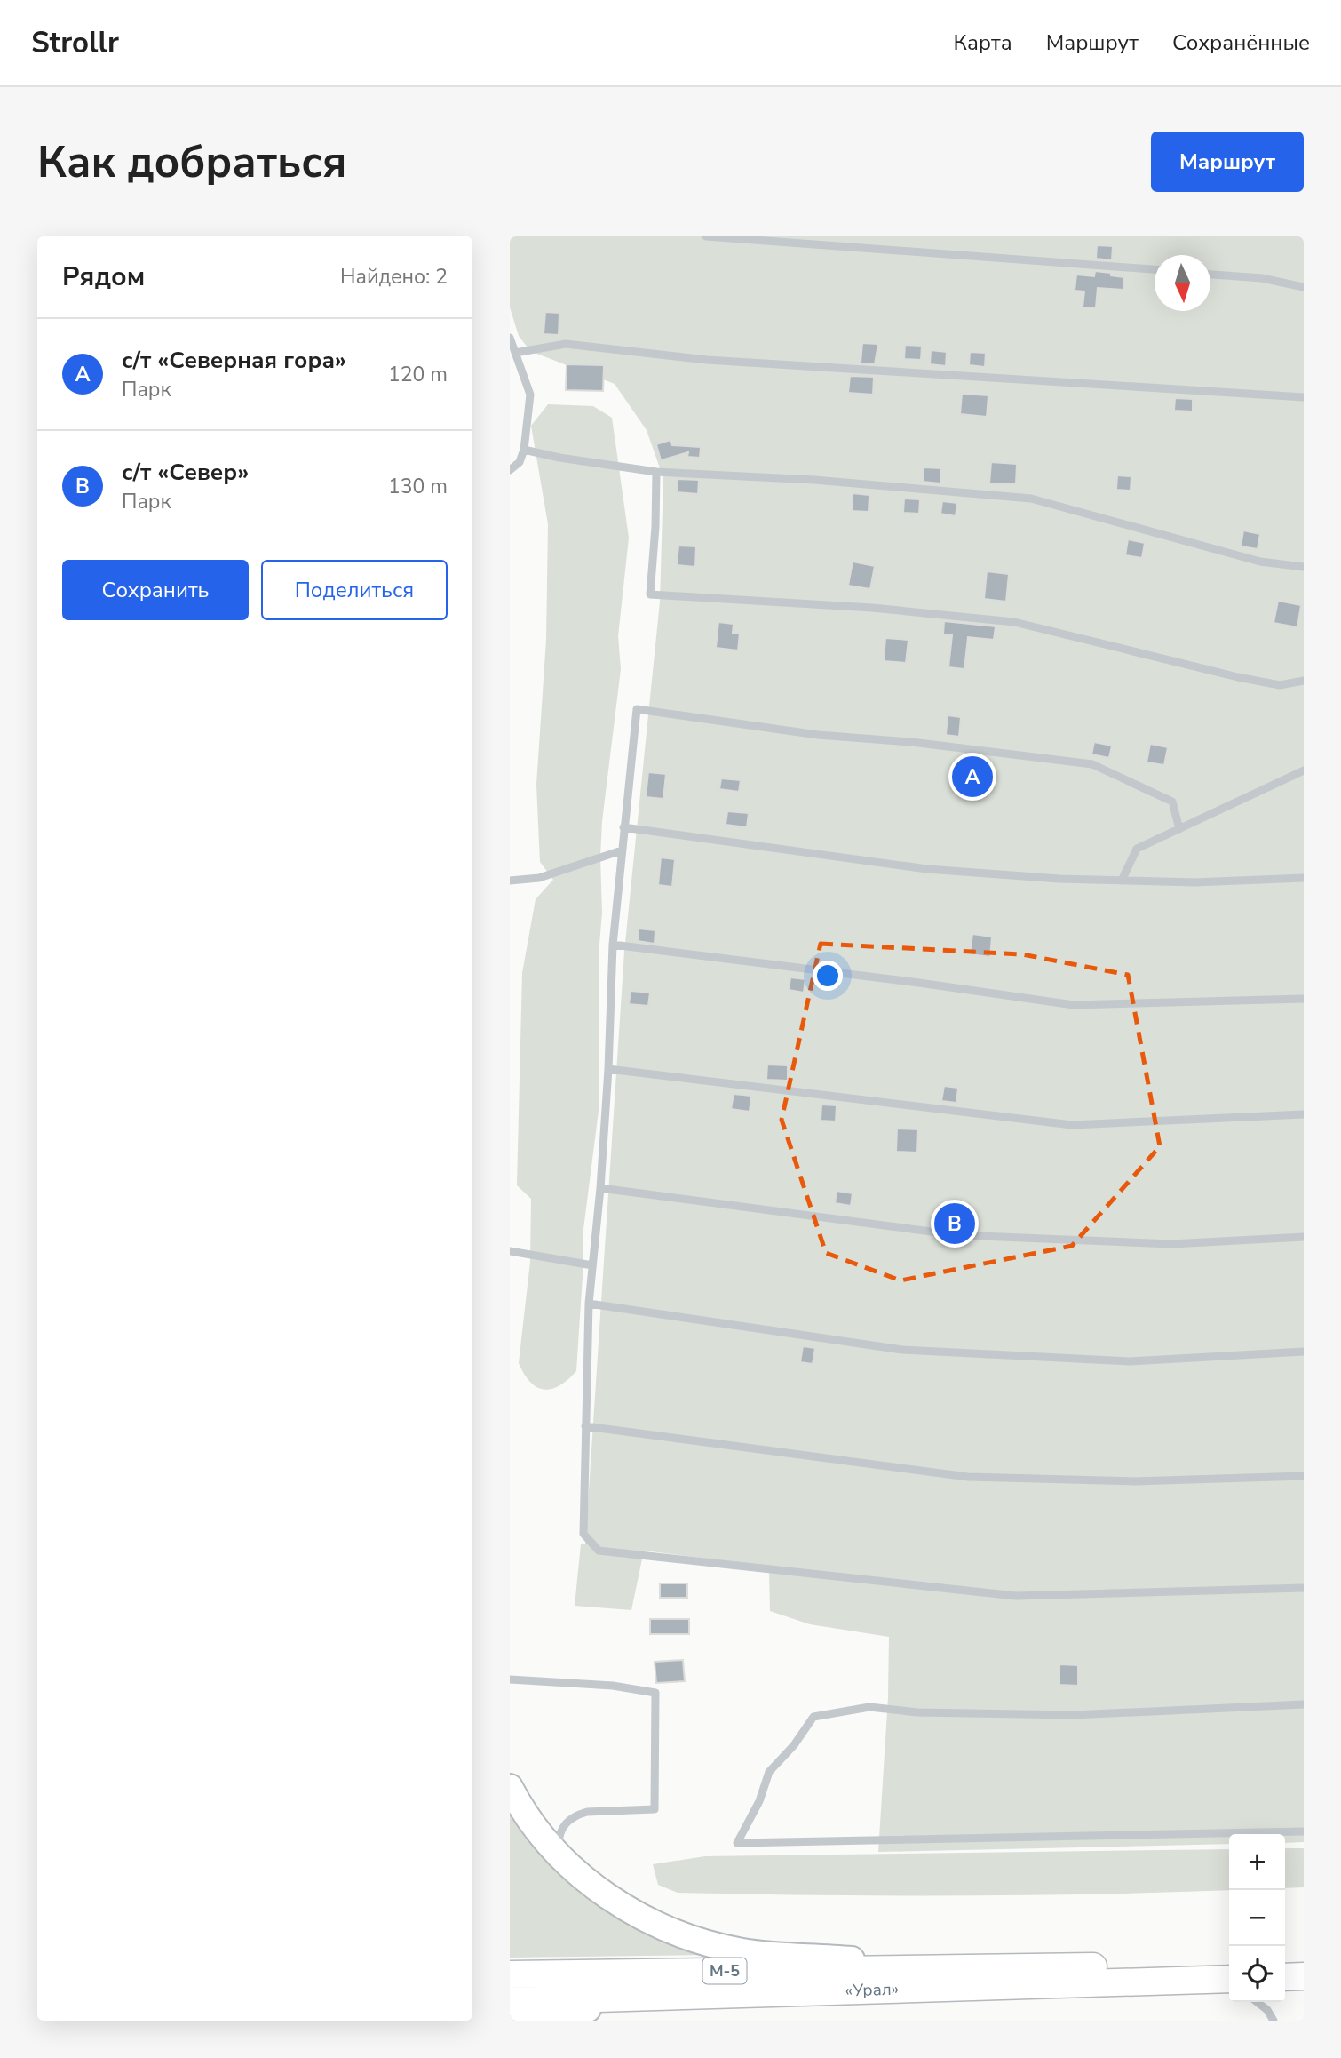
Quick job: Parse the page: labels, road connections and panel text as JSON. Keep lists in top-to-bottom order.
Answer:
{
  "streets": {
    "highway": ["М-5", "«Урал»"]
  },
  "north": "bottom",
  "page": {
    "header": "Strollr",
    "nav": ["Карта", "Маршрут", "Сохранённые"],
    "buttons": [
      "Маршрут",
      ["Сохранить", "Поделиться"]
    ],
    "title": "Как добраться",
    "heading": ["Рядом", "Найдено: 2"],
    "list": [
      {
        "mark": "A",
        "name": "с/т «Северная гора»",
        "note": "Парк",
        "value": "120 m"
      },
      {
        "mark": "B",
        "name": "с/т «Север»",
        "note": "Парк",
        "value": "130 m"
      }
    ],
    "pins": ["A", "B"],
    "map_buttons": ["+", "−"]
  }
}
